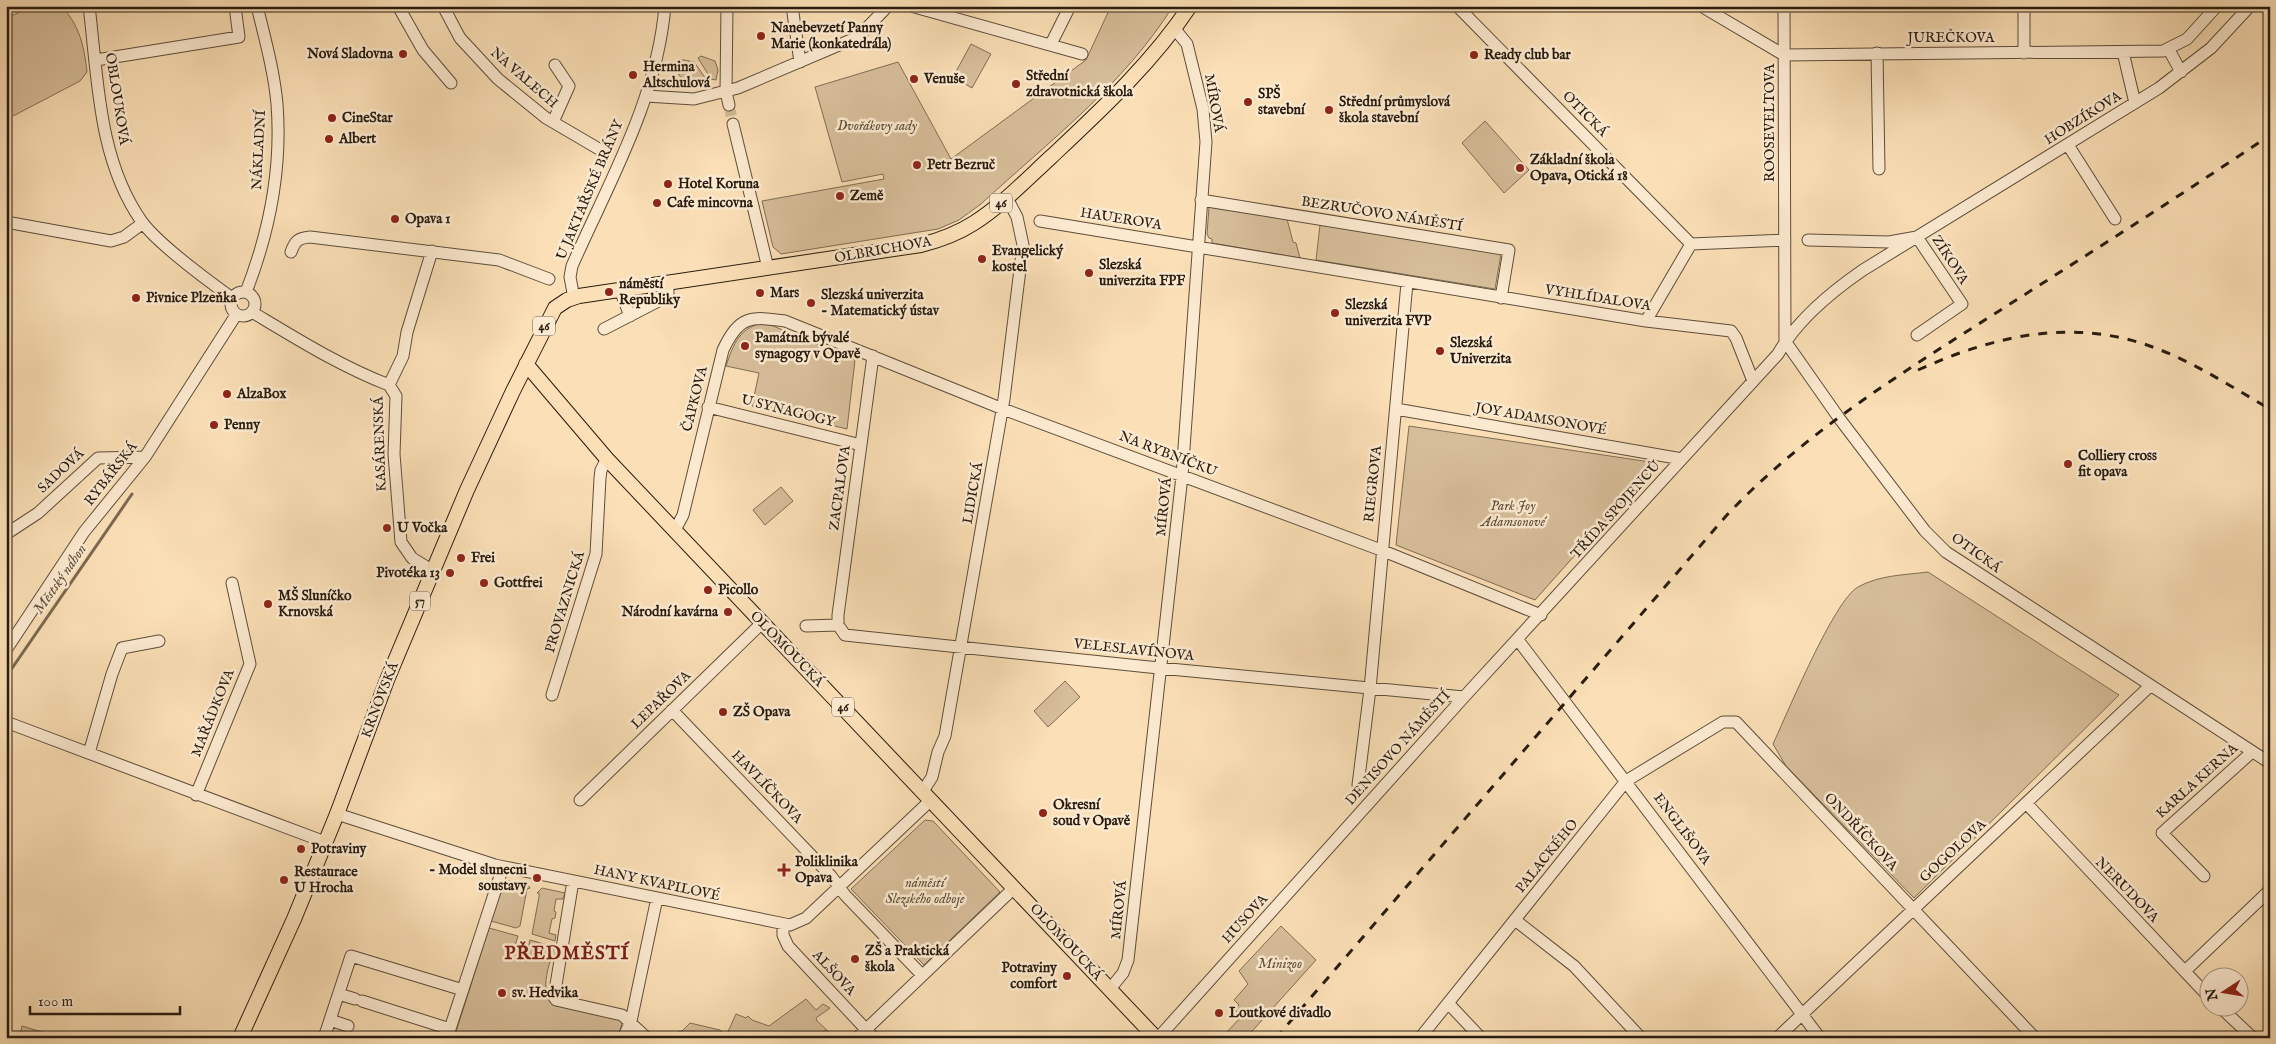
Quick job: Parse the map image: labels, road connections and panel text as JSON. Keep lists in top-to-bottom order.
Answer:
{
  "streets": {
    "main road": [
      "46",
      "OLBRICHOVA",
      "57",
      "OLOMOUCKÁ",
      "KRNOVSKÁ"
    ],
    "street": [
      "JUREČKOVA",
      "NA VALECH",
      "OBLOUKOVÁ",
      "MÍROVÁ",
      "OTICKÁ",
      "HOBZÍKOVA",
      "ROOSEVELTOVA",
      "NÁKLADNÍ",
      "U JAKTAŘSKÉ BRÁNY",
      "BEZRUČOVO NÁMĚSTÍ",
      "HAUEROVA",
      "ZÍKOVA",
      "VYHLÍDALOVA",
      "ČAPKOVA",
      "U SYNAGOGY",
      "JOY ADAMSONOVÉ",
      "KASÁRENSKÁ",
      "NA RYBNÍČKU",
      "SADOVÁ",
      "RYBÁŘSKÁ",
      "RIEGROVA",
      "ZACPALOVA",
      "LIDICKÁ",
      "TŘÍDA SPOJENCŮ",
      "PROVAZNICKÁ",
      "VELESLAVÍNOVA",
      "LEPAŘOVA",
      "MAŘÁDKOVA",
      "DENISOVO NÁMĚSTÍ",
      "KARLA KERNA",
      "HAVLÍČKOVA",
      "ENGLIŠOVA",
      "ONDŘÍČKOVA",
      "GOGOLOVA",
      "PALACKÉHO",
      "HANY KVAPILOVÉ",
      "NERUDOVA",
      "HUSOVA",
      "ALŠOVA"
    ]
  },
  "crossings": [
    ["JUREČKOVA", "ROOSEVELTOVA"],
    ["OBLOUKOVÁ", "NÁKLADNÍ"],
    ["OBLOUKOVÁ", "RYBÁŘSKÁ"],
    ["MÍROVÁ", "BEZRUČOVO NÁMĚSTÍ"],
    ["MÍROVÁ", "HAUEROVA"],
    ["MÍROVÁ", "OLBRICHOVA"],
    ["MÍROVÁ", "NA RYBNÍČKU"],
    ["MÍROVÁ", "OLOMOUCKÁ"],
    ["MÍROVÁ", "VELESLAVÍNOVA"],
    ["OTICKÁ", "HOBZÍKOVA"],
    ["OTICKÁ", "TŘÍDA SPOJENCŮ"],
    ["OTICKÁ", "KARLA KERNA"],
    ["OTICKÁ", "GOGOLOVA"],
    ["HOBZÍKOVA", "ZÍKOVA"],
    ["HOBZÍKOVA", "TŘÍDA SPOJENCŮ"],
    ["NÁKLADNÍ", "RYBÁŘSKÁ"],
    ["U JAKTAŘSKÉ BRÁNY", "46"],
    ["U JAKTAŘSKÉ BRÁNY", "OLBRICHOVA"],
    ["46", "OLBRICHOVA"],
    ["46", "OLOMOUCKÁ"],
    ["46", "KRNOVSKÁ"],
    ["BEZRUČOVO NÁMĚSTÍ", "VYHLÍDALOVA"],
    ["OLBRICHOVA", "LIDICKÁ"],
    ["VYHLÍDALOVA", "RIEGROVA"],
    ["VYHLÍDALOVA", "TŘÍDA SPOJENCŮ"],
    ["ČAPKOVA", "U SYNAGOGY"],
    ["ČAPKOVA", "NA RYBNÍČKU"],
    ["ČAPKOVA", "OLOMOUCKÁ"],
    ["U SYNAGOGY", "ZACPALOVA"],
    ["JOY ADAMSONOVÉ", "RIEGROVA"],
    ["JOY ADAMSONOVÉ", "TŘÍDA SPOJENCŮ"],
    ["KASÁRENSKÁ", "KRNOVSKÁ"],
    ["NA RYBNÍČKU", "RIEGROVA"],
    ["NA RYBNÍČKU", "ZACPALOVA"],
    ["NA RYBNÍČKU", "LIDICKÁ"],
    ["NA RYBNÍČKU", "TŘÍDA SPOJENCŮ"],
    ["SADOVÁ", "RYBÁŘSKÁ"],
    ["RIEGROVA", "VELESLAVÍNOVA"],
    ["ZACPALOVA", "VELESLAVÍNOVA"],
    ["LIDICKÁ", "OLOMOUCKÁ"],
    ["LIDICKÁ", "VELESLAVÍNOVA"],
    ["LIDICKÁ", "HANY KVAPILOVÉ"],
    ["TŘÍDA SPOJENCŮ", "VELESLAVÍNOVA"],
    ["TŘÍDA SPOJENCŮ", "DENISOVO NÁMĚSTÍ"],
    ["TŘÍDA SPOJENCŮ", "ENGLIŠOVA"],
    ["PROVAZNICKÁ", "OLOMOUCKÁ"],
    ["OLOMOUCKÁ", "KRNOVSKÁ"],
    ["OLOMOUCKÁ", "LEPAŘOVA"],
    ["OLOMOUCKÁ", "HANY KVAPILOVÉ"],
    ["OLOMOUCKÁ", "HUSOVA"],
    ["VELESLAVÍNOVA", "DENISOVO NÁMĚSTÍ"],
    ["KRNOVSKÁ", "HANY KVAPILOVÉ"],
    ["LEPAŘOVA", "HAVLÍČKOVA"],
    ["DENISOVO NÁMĚSTÍ", "HUSOVA"],
    ["HAVLÍČKOVA", "HANY KVAPILOVÉ"],
    ["ENGLIŠOVA", "GOGOLOVA"],
    ["ENGLIŠOVA", "PALACKÉHO"],
    ["ONDŘÍČKOVA", "GOGOLOVA"],
    ["ONDŘÍČKOVA", "PALACKÉHO"],
    ["GOGOLOVA", "NERUDOVA"],
    ["HANY KVAPILOVÉ", "ALŠOVA"]
  ],
  "districts": ["PŘEDMĚSTÍ"],
  "water": ["Městský náhon"],
  "parks": [
    "Dvořákovy sady",
    "Park Joy Adamsonové",
    "náměstí Slezského odboje",
    "Minizoo"
  ],
  "places": {
    "other": [
      "Nanebevzetí Panny Marie (konkatedrála)",
      "Nová Sladovna",
      "Ready club bar",
      "Hermina Altschulová",
      "Venuše",
      "Střední zdravotnická škola",
      "SPŠ stavební",
      "Střední průmyslová škola stavební",
      "CineStar",
      "Albert",
      "Petr Bezruč",
      "Základní škola Opava, Otická 18",
      "Hotel Koruna",
      "Země",
      "Cafe mincovna",
      "Opava 1",
      "Evangelický kostel",
      "Slezská univerzita FPF",
      "náměstí Republiky",
      "Mars",
      "Pivnice Plzeňka",
      "Slezská univerzita - Matematický ústav",
      "Slezská univerzita FVP",
      "Památník bývalé synagogy v Opavě",
      "Slezská Univerzita",
      "AlzaBox",
      "Penny",
      "Colliery cross fit opava",
      "U Vočka",
      "Frei",
      "Pivotéka 13",
      "Gottfrei",
      "Picollo",
      "MŠ Sluníčko Krnovská",
      "Národní kavárna",
      "ZŠ Opava",
      "Okresní soud v Opavě",
      "Potraviny",
      "- Model slunecni soustavy",
      "Restaurace U Hrocha",
      "ZŠ a Praktická škola",
      "Potraviny comfort",
      "sv. Hedvika",
      "Loutkové divadlo"
    ],
    "health": ["Poliklinika Opava"]
  },
  "scale_bar": "100 m",
  "north": "left"
}
